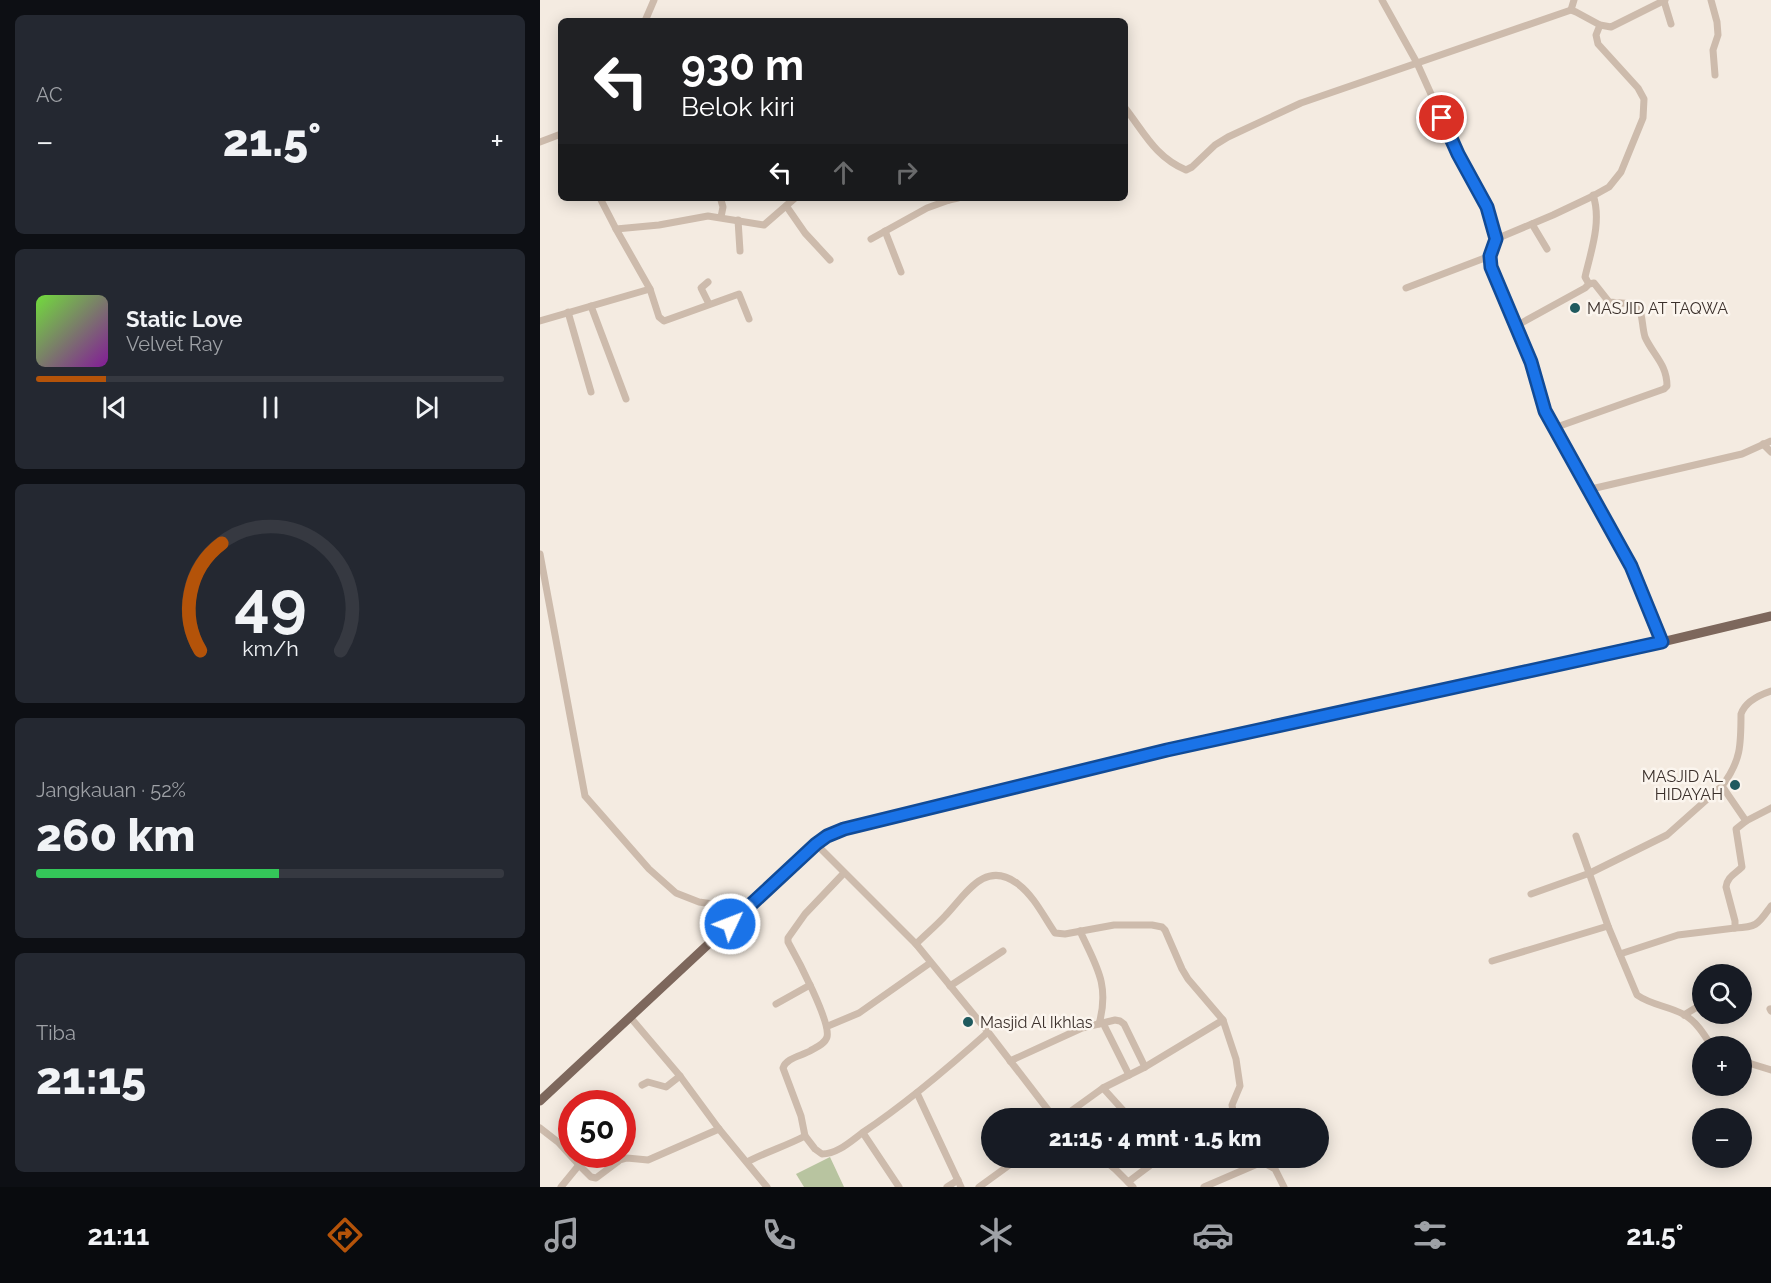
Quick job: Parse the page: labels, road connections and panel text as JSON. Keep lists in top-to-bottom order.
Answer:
{
  "places": ["MASJID AT TAQWA", "MASJID AL HIDAYAH", "Masjid Al Ikhlas"],
  "page": {
    "tile": [
      "AC",
      ["Jangkauan · 52%", "260 km"],
      ["Tiba", "21:15"]
    ],
    "turn": ["930 m", "Belok kiri"],
    "heat": ["−", "21.5°", "+"],
    "song": ["Static Love", "Velvet Ray"],
    "map_buttons": ["+", "−"],
    "limit": "50",
    "trip": "21:15 · 4 mnt · 1.5 km",
    "tabs": ["21:11", "21.5°"],
    "gauge": ["49", "km/h"]
  }
}
